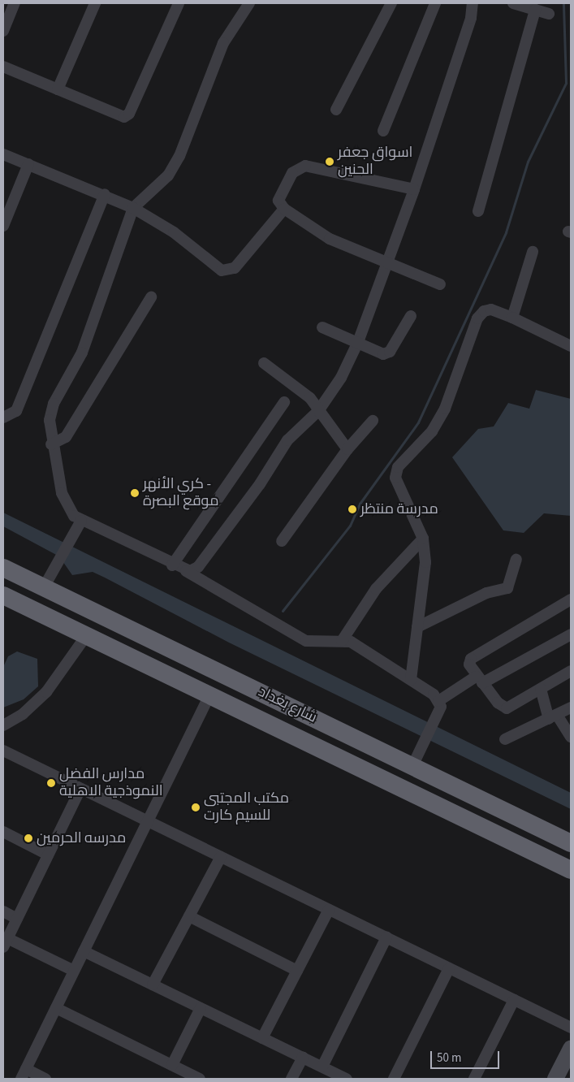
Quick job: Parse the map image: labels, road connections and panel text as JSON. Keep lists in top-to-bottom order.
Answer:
{
  "streets": {
    "highway": ["شارع بغداد"]
  },
  "places": [
    "اسواق جعفر الحنين",
    "كري الأنهر - موقع البصرة",
    "مدرسة منتظر",
    "مدارس الفضل النموذجية الاهلية",
    "مكتب المجتبى للسيم كارت",
    "مدرسه الحرمين"
  ],
  "scale_bar": "50 m"
}
